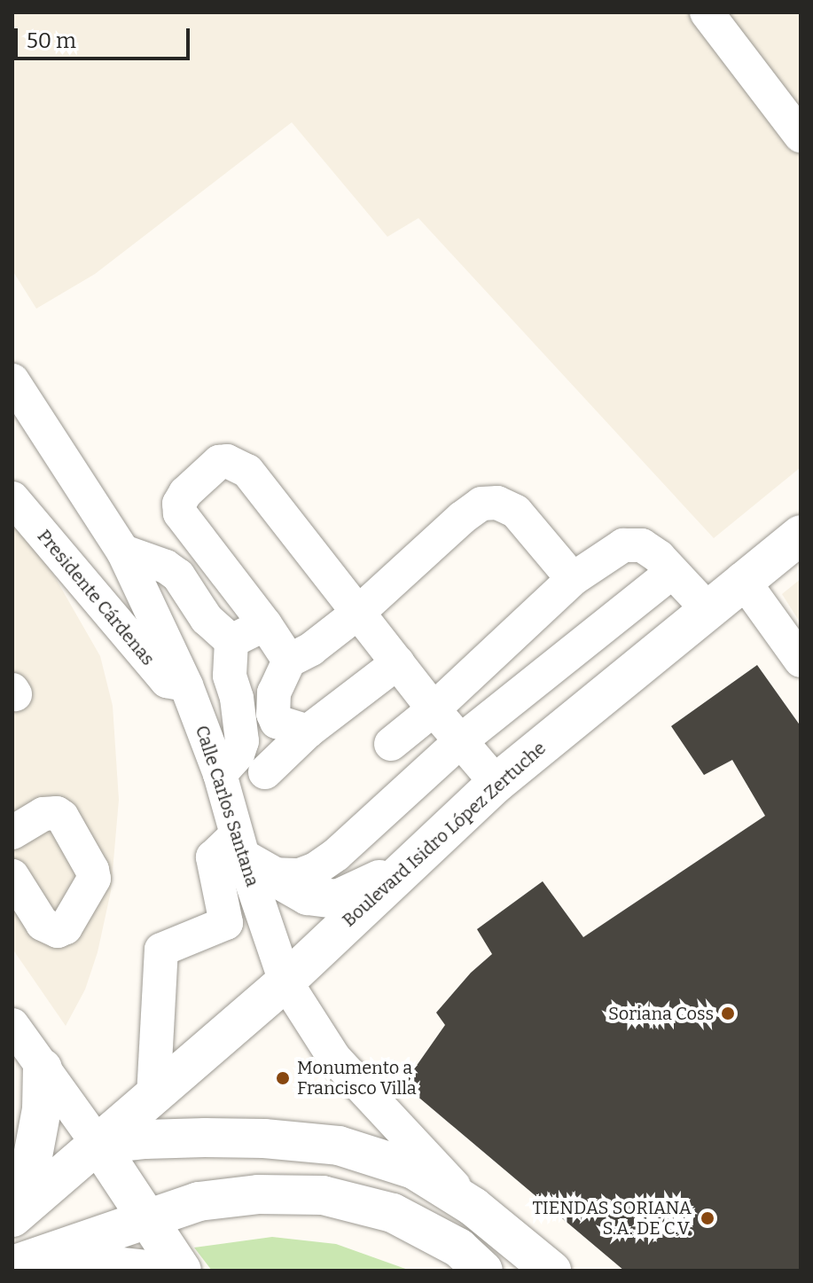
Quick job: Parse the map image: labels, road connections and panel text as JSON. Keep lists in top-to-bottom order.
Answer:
{
  "streets": {
    "main road": ["Boulevard Isidro López Zertuche"],
    "street": ["Presidente Cárdenas", "Calle Carlos Santana"]
  },
  "crossings": [
    ["Presidente Cárdenas", "Calle Carlos Santana"],
    ["Calle Carlos Santana", "Boulevard Isidro López Zertuche"]
  ],
  "places": ["Soriana Coss", "Monumento a Francisco Villa", "TIENDAS SORIANA S.A. DE C.V."],
  "scale_bar": "50 m"
}
